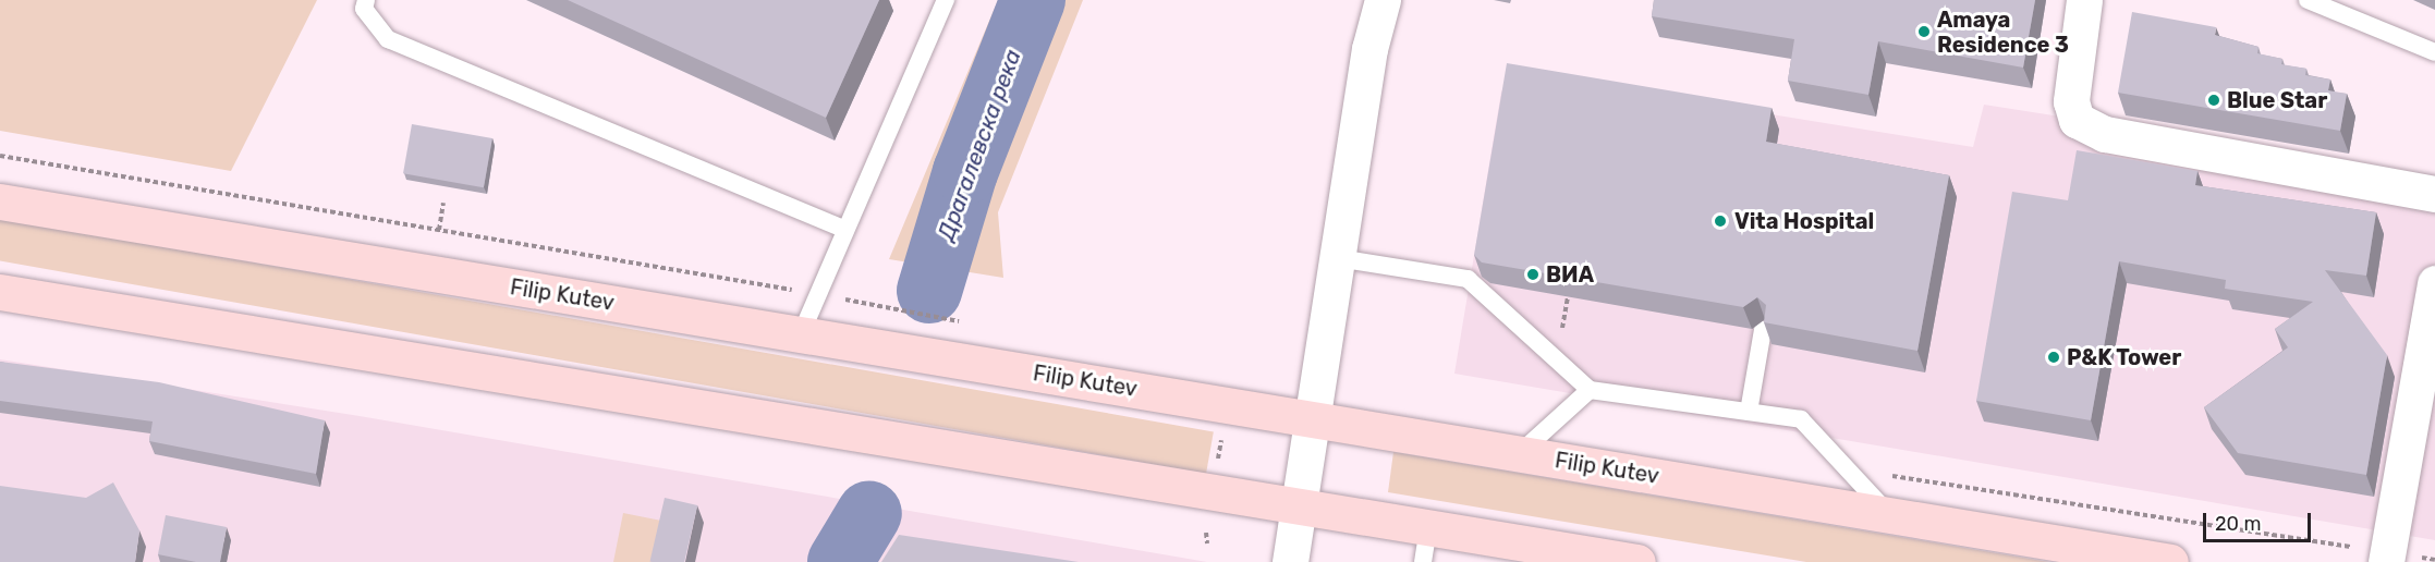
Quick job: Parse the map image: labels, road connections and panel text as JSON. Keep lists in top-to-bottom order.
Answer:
{
  "streets": {
    "main road": ["Filip Kutev"]
  },
  "water": ["Драгалевска река"],
  "places": [
    "Amaya Residence 3",
    "Blue Star",
    "Vita Hospital",
    "ВИА",
    "P&K Tower"
  ],
  "scale_bar": "20 m"
}
